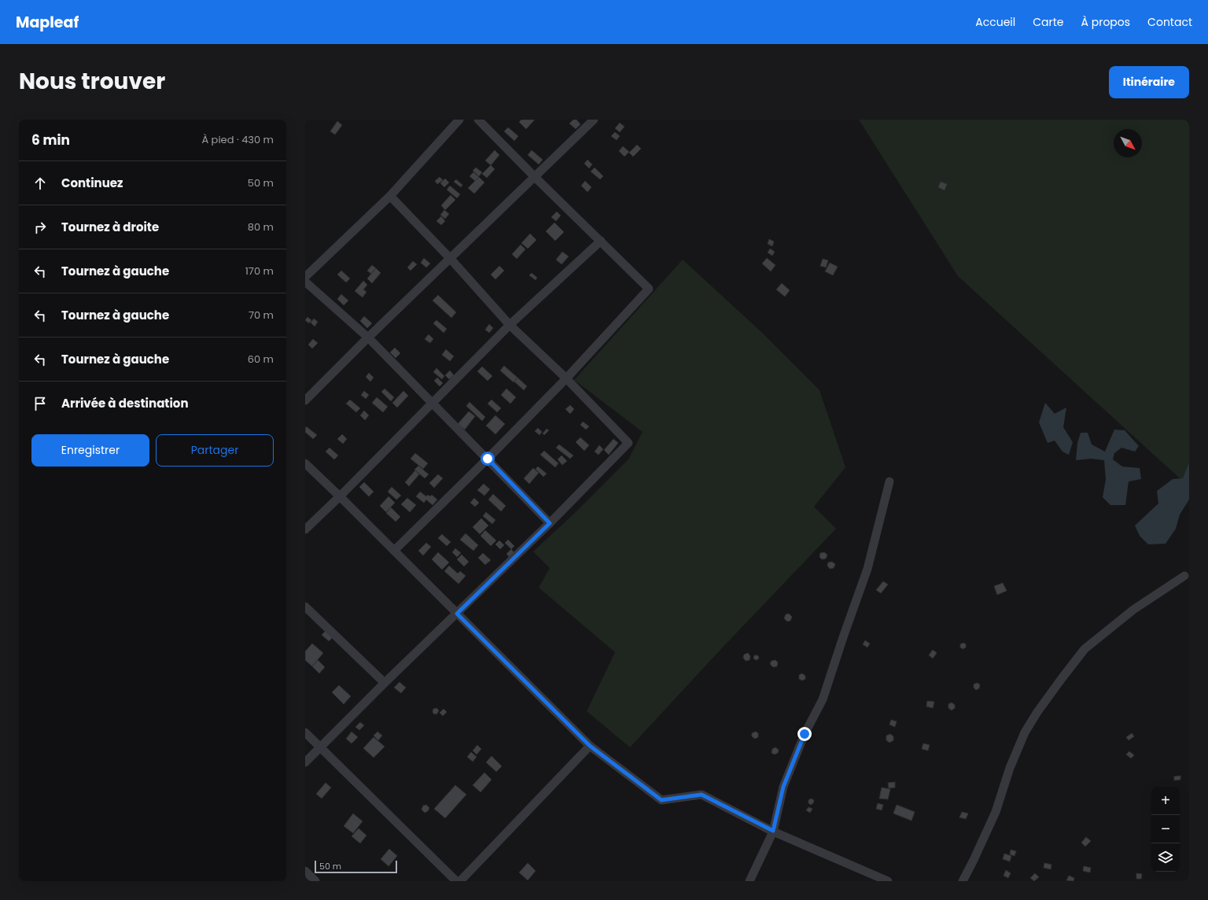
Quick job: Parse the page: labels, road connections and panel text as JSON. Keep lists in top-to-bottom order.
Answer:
{
  "scale_bar": "50 m",
  "north": "bottom right",
  "page": {
    "header": "Mapleaf",
    "nav": [
      "Accueil",
      "Carte",
      "À propos",
      "Contact"
    ],
    "title": "Nous trouver",
    "buttons": [
      "Itinéraire",
      ["Enregistrer", "Partager"]
    ],
    "heading": ["6 min", "À pied · 430 m"],
    "list": [
      ["Continuez", "50 m"],
      ["Tournez à droite", "80 m"],
      ["Tournez à gauche", "170 m"],
      ["Tournez à gauche", "70 m"],
      ["Tournez à gauche", "60 m"],
      "Arrivée à destination"
    ],
    "map_buttons": ["+", "−"],
    "scale": "50 m"
  }
}
